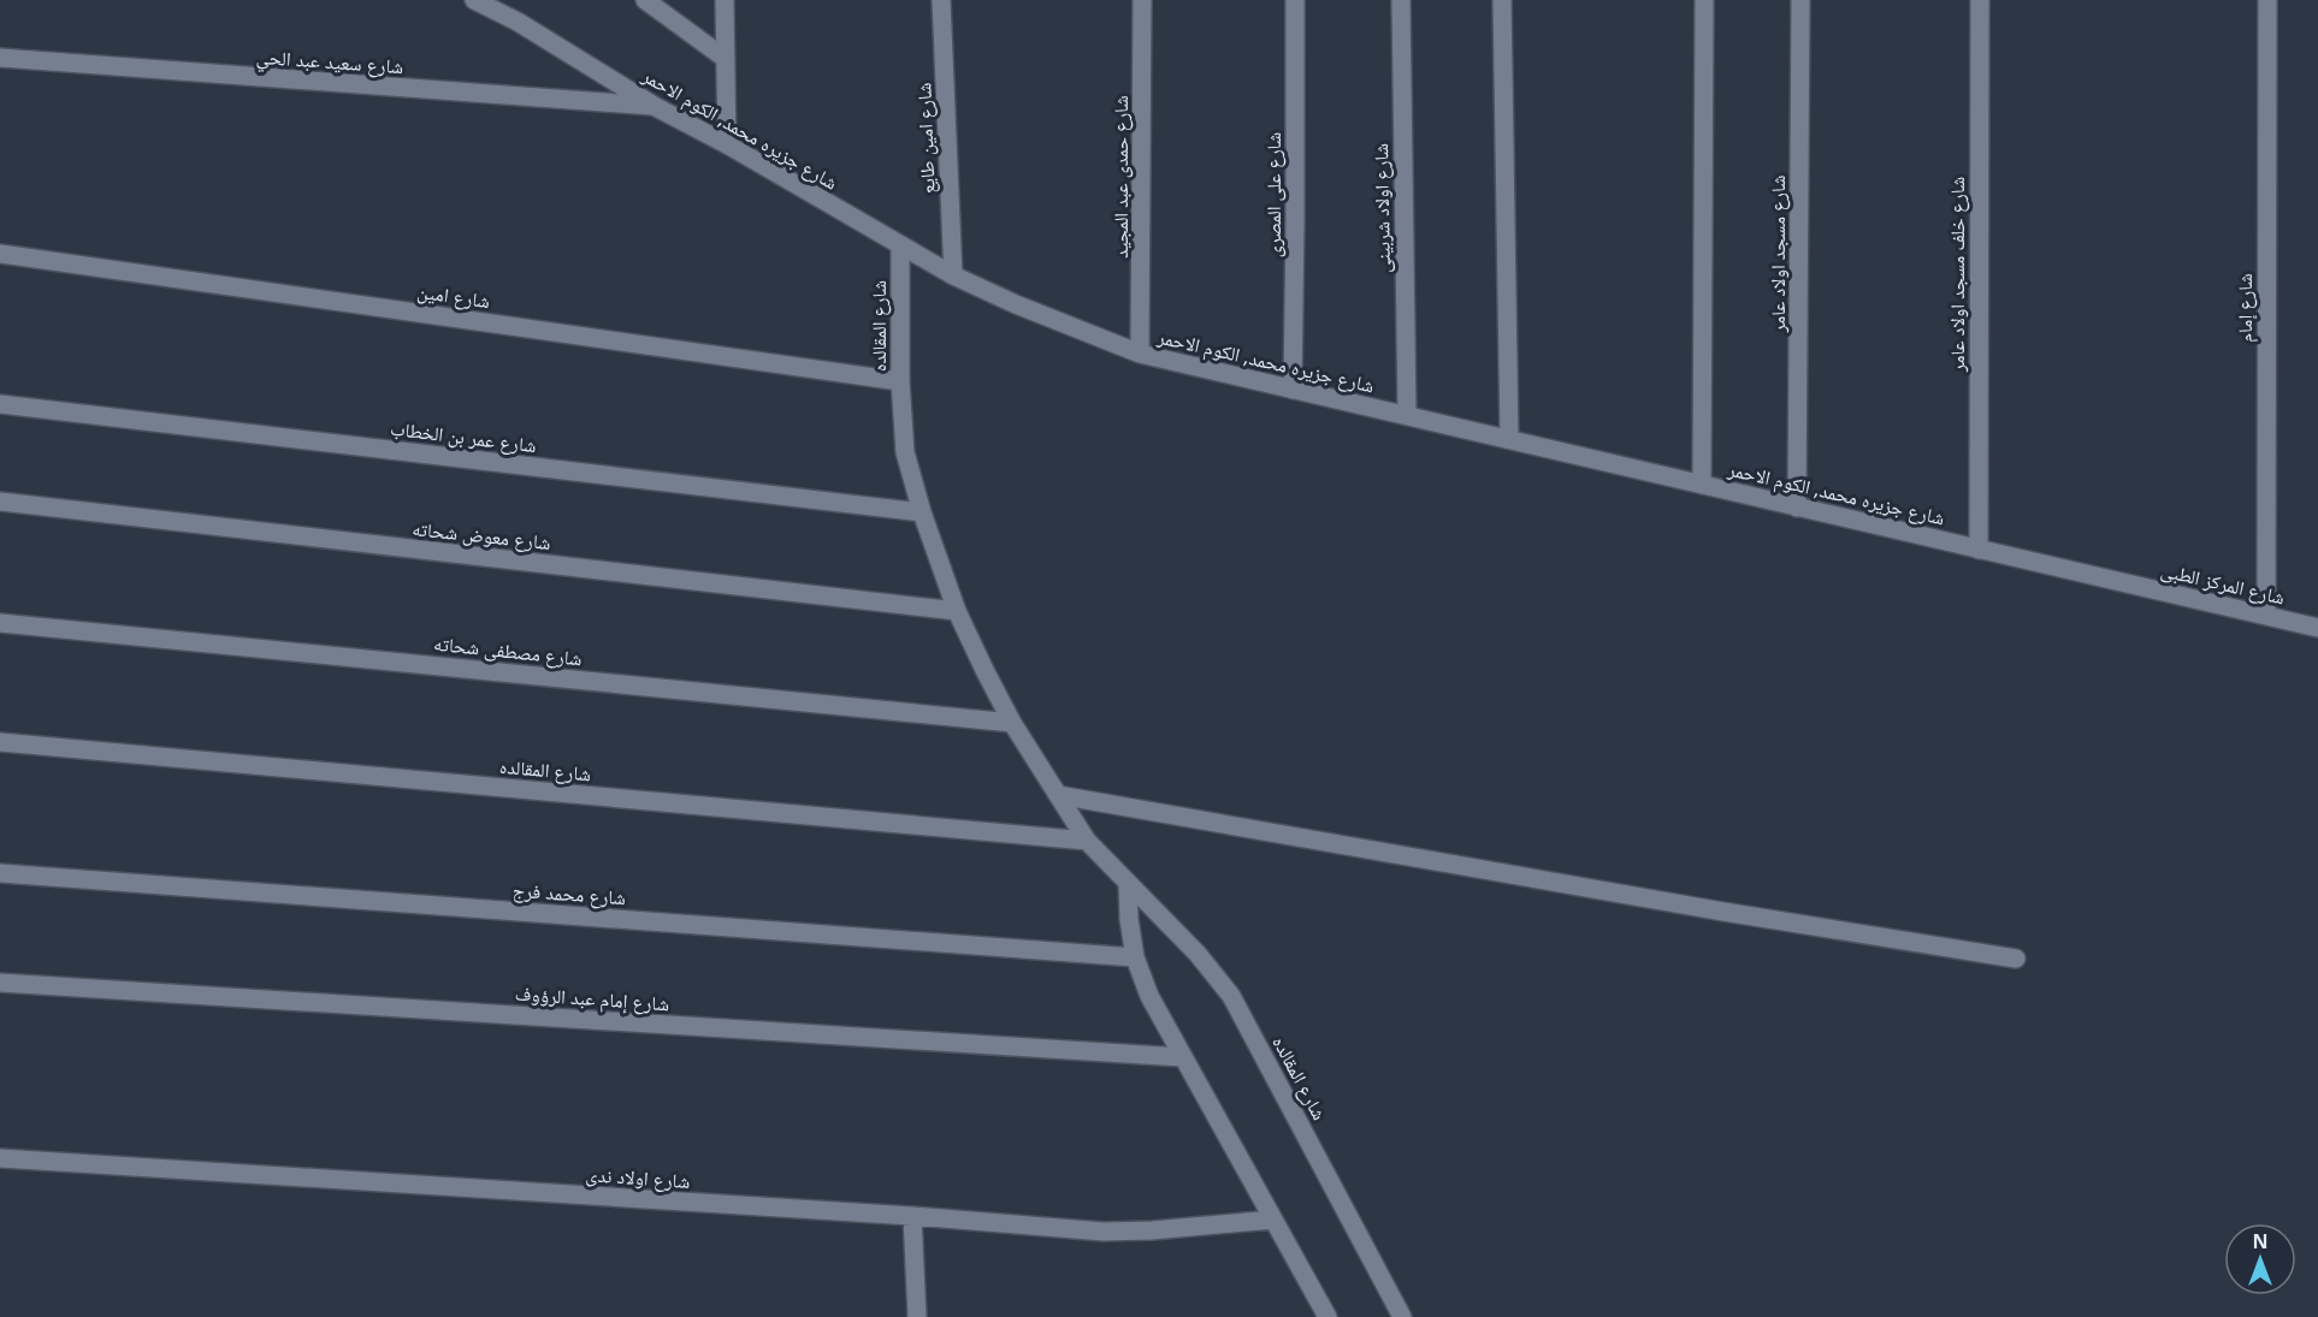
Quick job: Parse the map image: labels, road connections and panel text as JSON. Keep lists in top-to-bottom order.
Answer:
{
  "streets": {
    "street": [
      "شارع سعيد عبد الحي",
      "شارع جزيره محمد, الكوم الاحمر",
      "شارع امين طايع",
      "شارع حمدى عبد المجيد",
      "شارع على المصرى",
      "شارع اولاد شربينى",
      "شارع مسجد اولاد عامر",
      "شارع خلف مسجد اولاد عامر",
      "شارع امين",
      "شارع إمام",
      "شارع المقالده",
      "شارع عمر بن الخطاب",
      "شارع معوض شحاته",
      "شارع المركز الطبى",
      "شارع مصطفى شحاته",
      "شارع محمد فرج",
      "شارع إمام عبد الرؤوف",
      "شارع اولاد ندى"
    ]
  },
  "crossings": [
    ["شارع سعيد عبد الحي", "شارع جزيره محمد, الكوم الاحمر"],
    ["شارع جزيره محمد, الكوم الاحمر", "شارع امين طايع"],
    ["شارع جزيره محمد, الكوم الاحمر", "شارع حمدى عبد المجيد"],
    ["شارع جزيره محمد, الكوم الاحمر", "شارع على المصرى"],
    ["شارع جزيره محمد, الكوم الاحمر", "شارع اولاد شربينى"],
    ["شارع جزيره محمد, الكوم الاحمر", "شارع مسجد اولاد عامر"],
    ["شارع جزيره محمد, الكوم الاحمر", "شارع خلف مسجد اولاد عامر"],
    ["شارع جزيره محمد, الكوم الاحمر", "شارع المقالده"],
    ["شارع جزيره محمد, الكوم الاحمر", "شارع المركز الطبى"],
    ["شارع امين", "شارع المقالده"],
    ["شارع إمام", "شارع المركز الطبى"],
    ["شارع المقالده", "شارع عمر بن الخطاب"],
    ["شارع المقالده", "شارع معوض شحاته"],
    ["شارع المقالده", "شارع مصطفى شحاته"]
  ],
  "north": "top"
}
